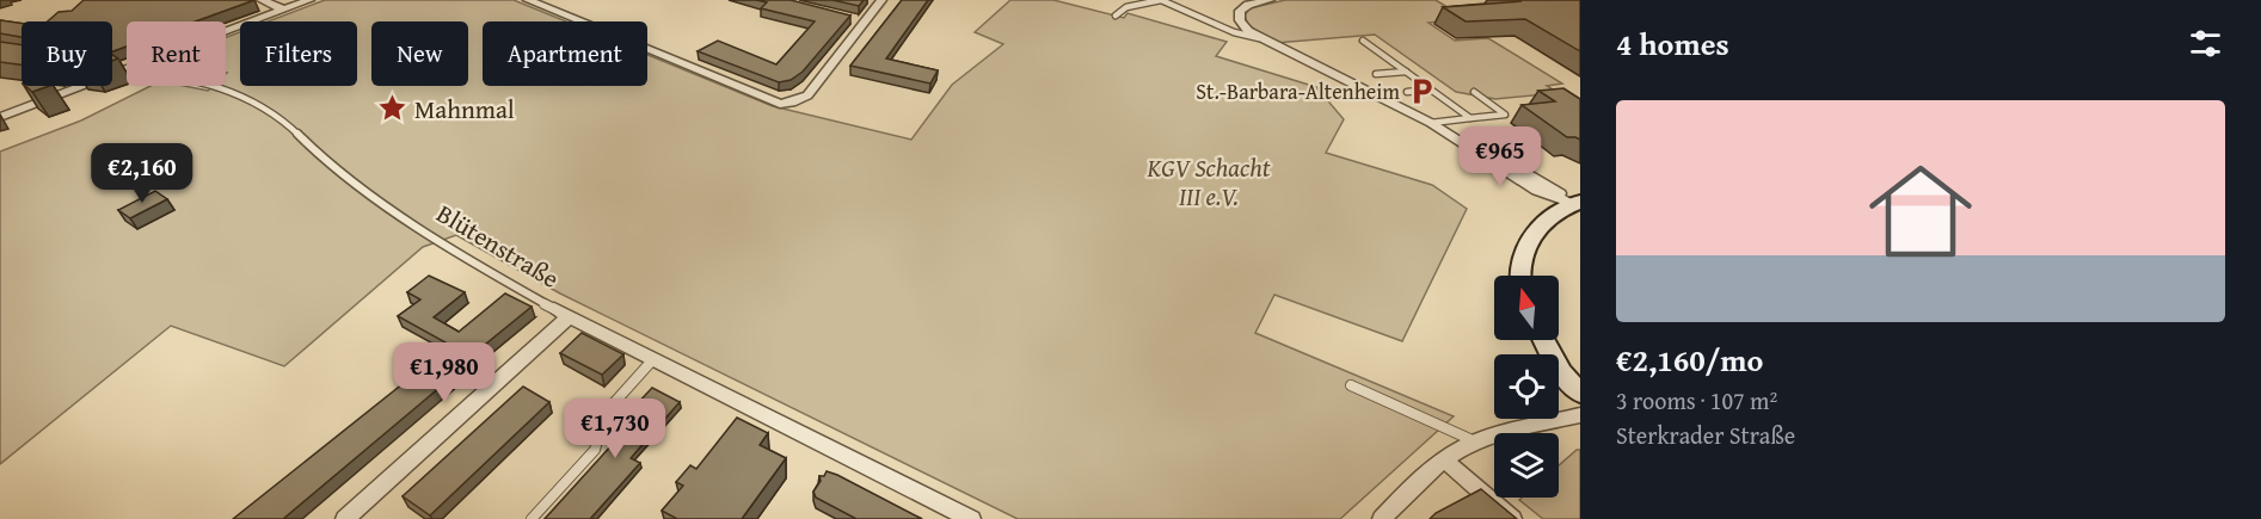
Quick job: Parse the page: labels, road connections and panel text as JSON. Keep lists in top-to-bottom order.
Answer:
{
  "streets": {
    "street": ["Blütenstraße"]
  },
  "parks": ["KGV Schacht III e.V."],
  "places": {
    "parking": ["St.-Barbara-Altenheim"],
    "place": ["Mahnmal"]
  },
  "north": "top",
  "page": {
    "heading": "4 homes",
    "chip": [
      "Buy",
      "Rent",
      "Filters",
      "New",
      "Apartment"
    ],
    "list": [
      {
        "name": "€2,160/mo",
        "note": "3 rooms · 107 m² · Sterkrader Straße"
      }
    ],
    "price": [
      "€965",
      "€2,160",
      "€1,980",
      "€1,730"
    ]
  }
}
